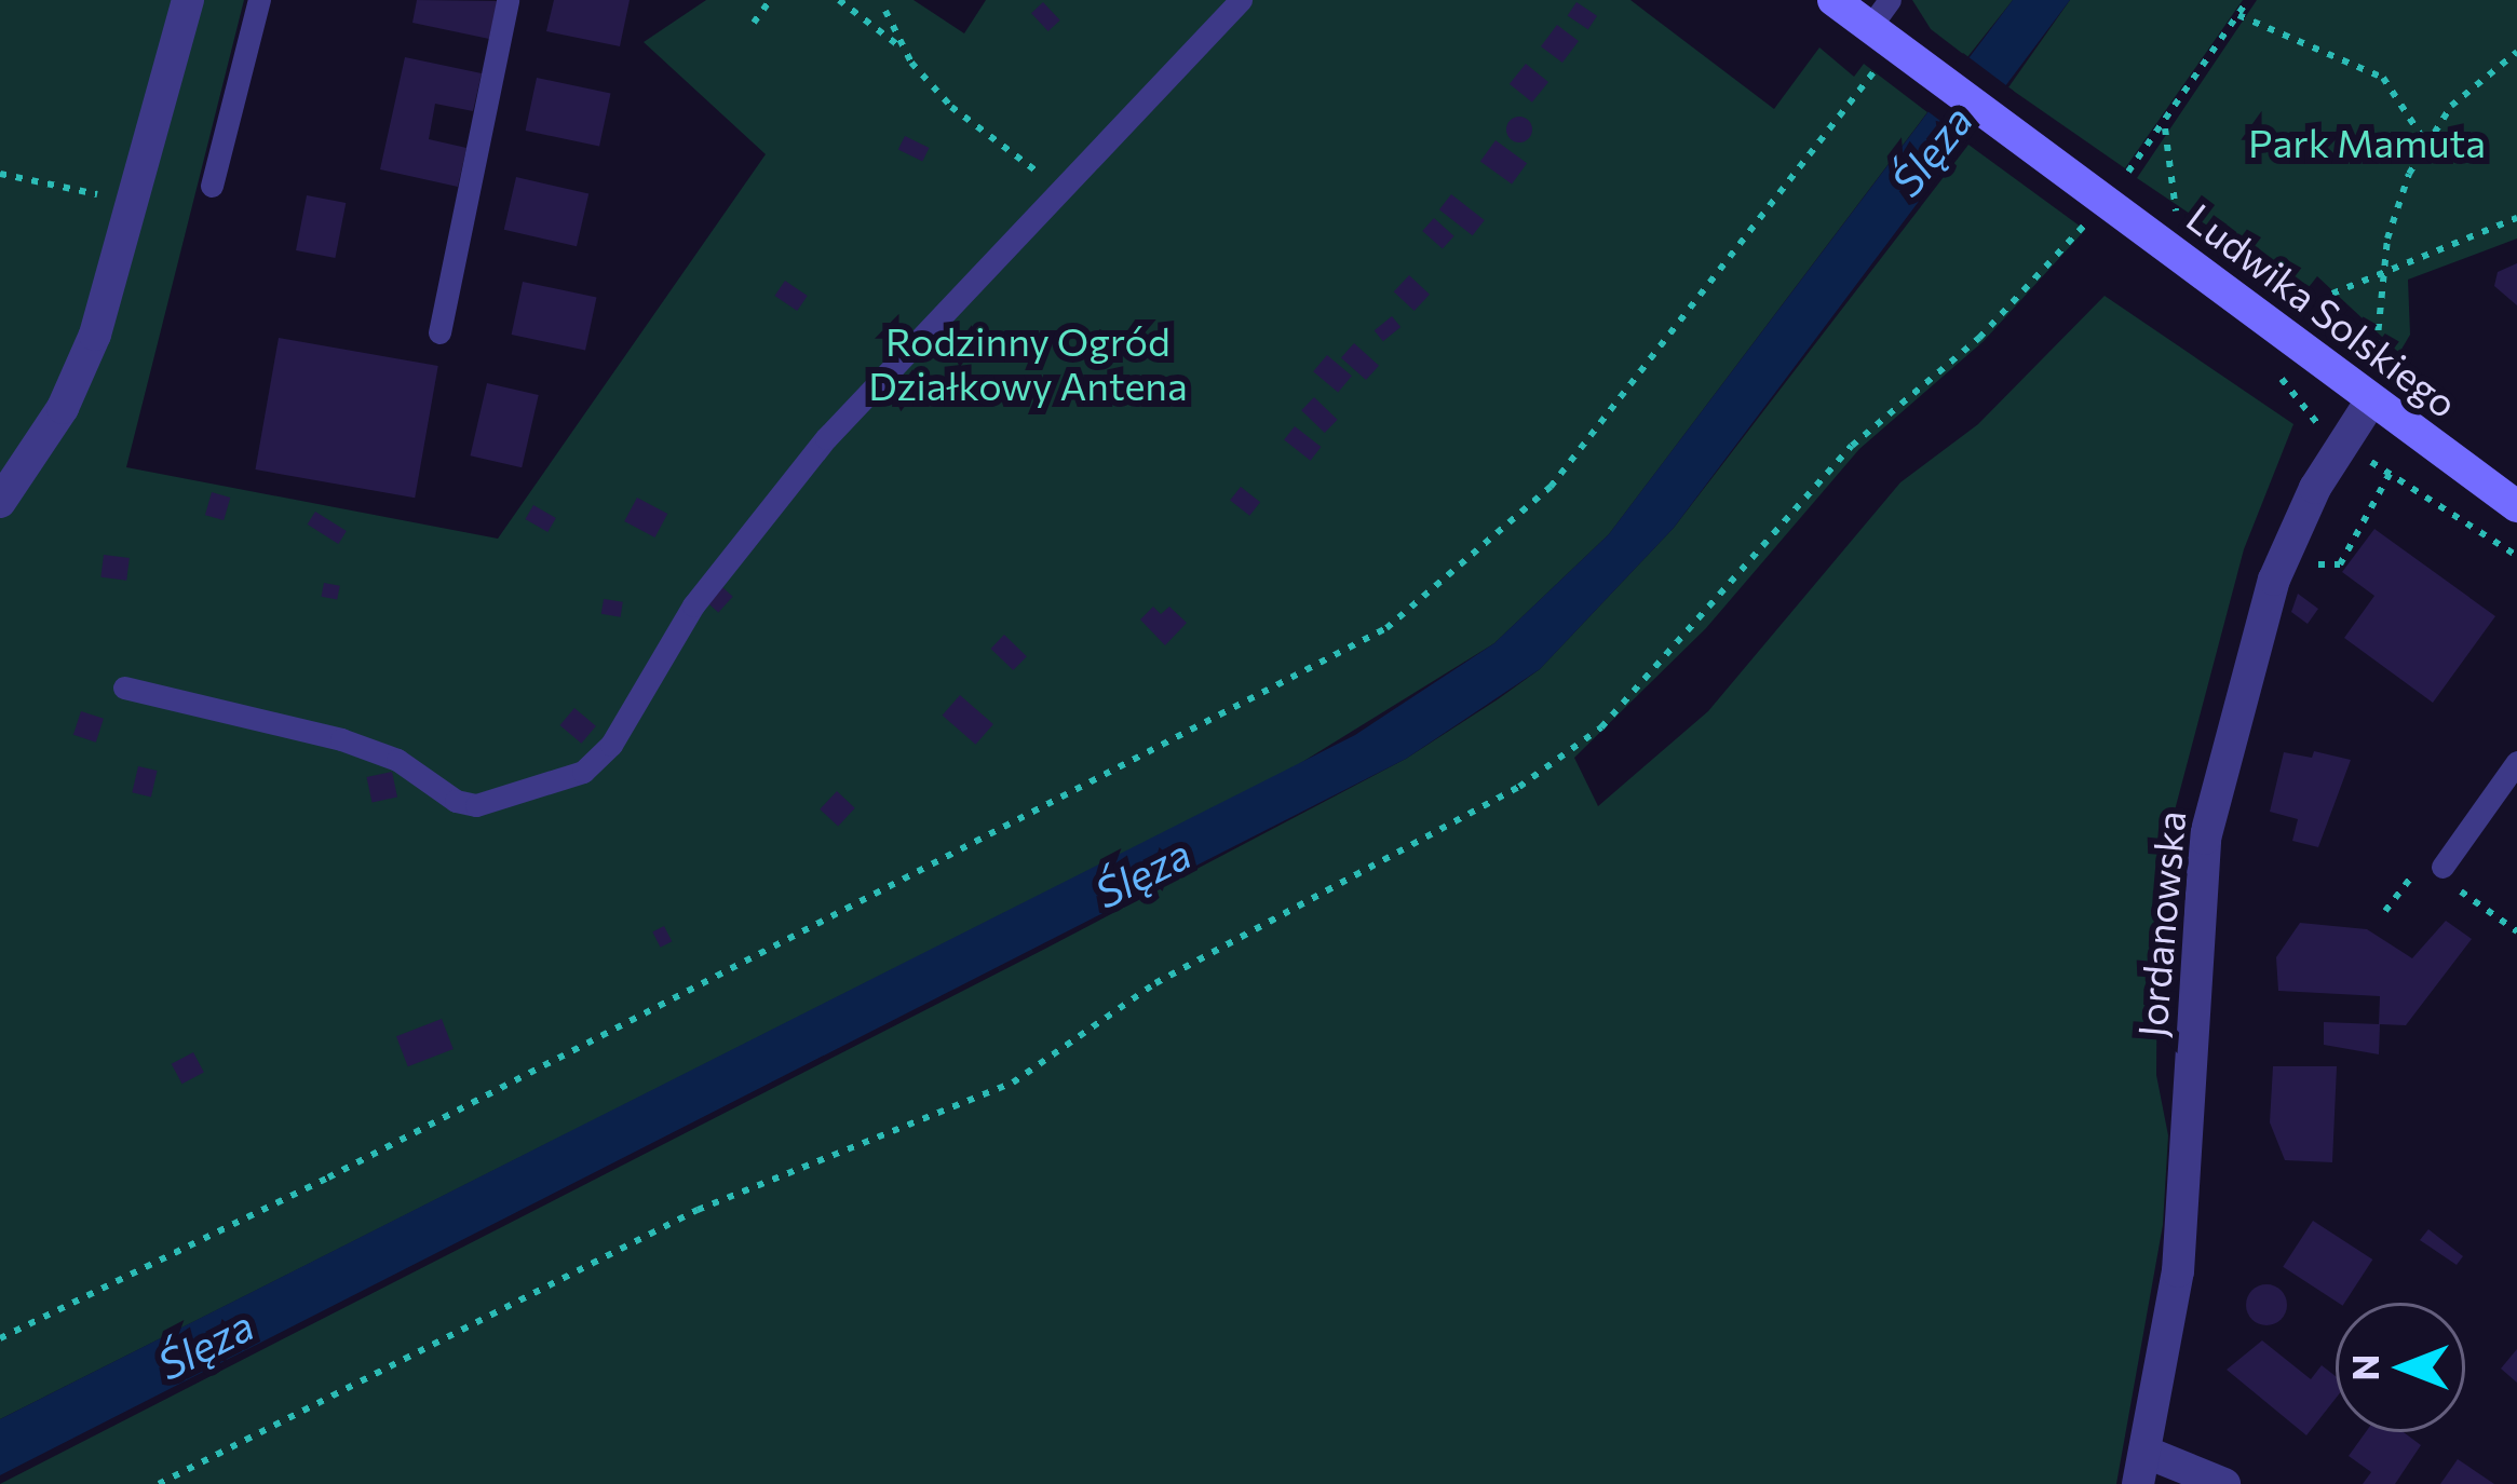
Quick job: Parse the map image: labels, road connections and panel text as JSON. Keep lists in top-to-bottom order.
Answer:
{
  "streets": {
    "main road": ["Ludwika Solskiego"],
    "street": ["Jordanowska"]
  },
  "crossings": [
    ["Ludwika Solskiego", "Jordanowska"]
  ],
  "water": ["Ślęza"],
  "parks": ["Park Mamuta", "Rodzinny Ogród Działkowy Antena"],
  "north": "left"
}
